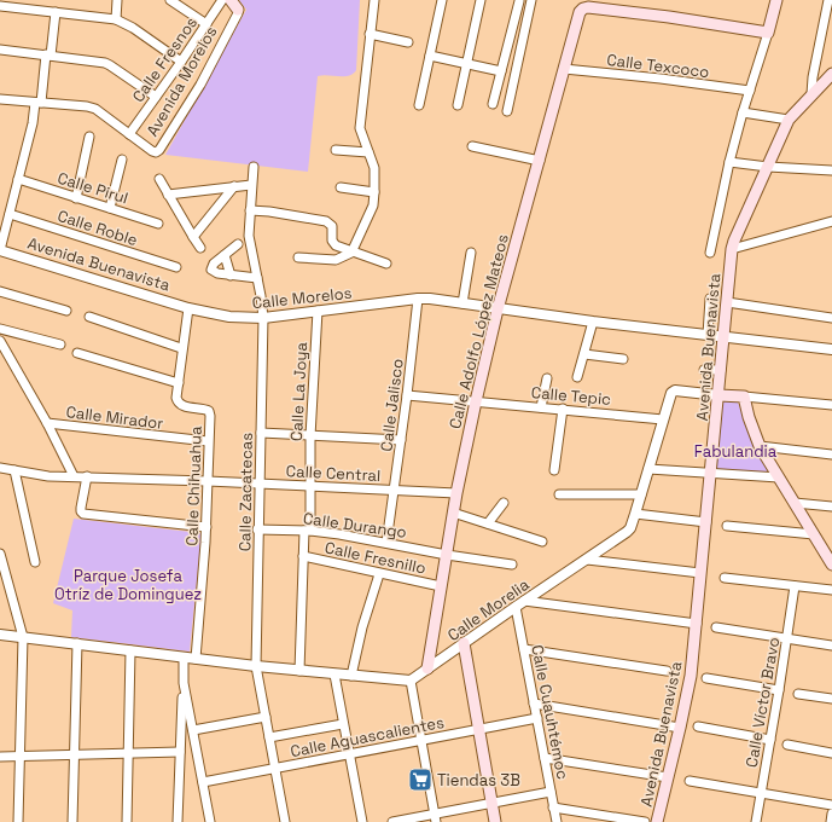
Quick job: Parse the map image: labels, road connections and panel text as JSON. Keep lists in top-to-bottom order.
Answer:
{
  "streets": {
    "main road": ["Avenida Morelos", "Avenida Buenavista", "Calle Adolfo López Mateos"],
    "street": [
      "Calle Fresnos",
      "Calle Texcoco",
      "Calle Pirul",
      "Calle Roble",
      "Calle Morelos",
      "Calle La Joya",
      "Calle Tepic",
      "Calle Jalisco",
      "Calle Mirador",
      "Calle Central",
      "Calle Chihuahua",
      "Calle Zacatecas",
      "Calle Durango",
      "Calle Fresnillo",
      "Calle Morelia",
      "Calle Víctor Bravo",
      "Calle Cuauhtémoc",
      "Calle Aguascalientes"
    ]
  },
  "crossings": [
    ["Calle Fresnos", "Avenida Morelos"],
    ["Calle Texcoco", "Calle Adolfo López Mateos"],
    ["Avenida Buenavista", "Calle Morelos"],
    ["Avenida Buenavista", "Calle Chihuahua"],
    ["Calle Morelos", "Calle Adolfo López Mateos"],
    ["Calle Morelos", "Calle La Joya"],
    ["Calle Morelos", "Calle Jalisco"],
    ["Calle Morelos", "Calle Chihuahua"],
    ["Calle Morelos", "Calle Zacatecas"],
    ["Calle Adolfo López Mateos", "Calle Tepic"],
    ["Calle Adolfo López Mateos", "Calle Central"],
    ["Calle Adolfo López Mateos", "Calle Durango"],
    ["Calle Adolfo López Mateos", "Calle Fresnillo"],
    ["Calle Adolfo López Mateos", "Calle Morelia"],
    ["Calle La Joya", "Calle Central"],
    ["Calle La Joya", "Calle Durango"],
    ["Calle La Joya", "Calle Fresnillo"],
    ["Calle Tepic", "Calle Jalisco"],
    ["Calle Jalisco", "Calle Central"],
    ["Calle Jalisco", "Calle Durango"],
    ["Calle Mirador", "Calle Chihuahua"],
    ["Calle Central", "Calle Chihuahua"],
    ["Calle Central", "Calle Zacatecas"],
    ["Calle Zacatecas", "Calle Durango"],
    ["Calle Zacatecas", "Calle Aguascalientes"],
    ["Calle Morelia", "Calle Cuauhtémoc"],
    ["Calle Cuauhtémoc", "Calle Aguascalientes"]
  ],
  "parks": ["Fabulandia", "Parque Josefa Otríz de Dominguez"],
  "places": {
    "supermarket": ["Tiendas 3B"]
  }
}
